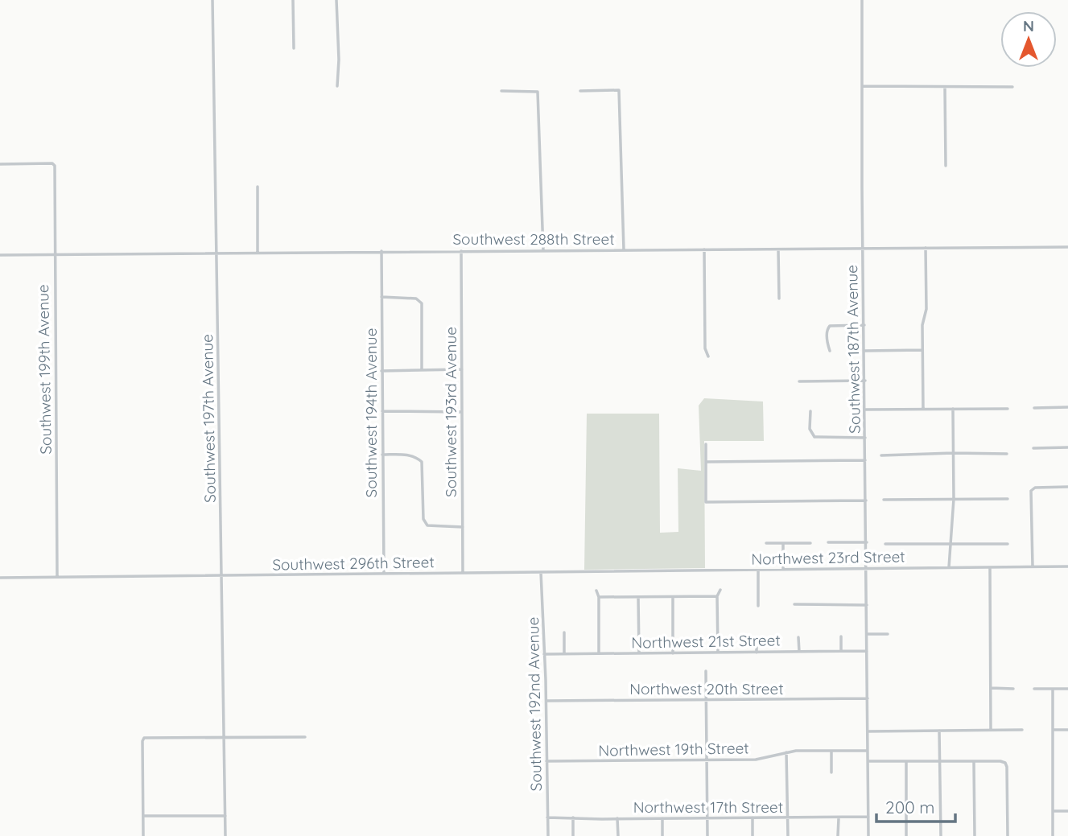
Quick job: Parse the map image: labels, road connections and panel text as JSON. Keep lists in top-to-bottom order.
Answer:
{
  "streets": {
    "street": [
      "Southwest 288th Street",
      "Southwest 187th Avenue",
      "Southwest 199th Avenue",
      "Southwest 193rd Avenue",
      "Southwest 194th Avenue",
      "Southwest 197th Avenue",
      "Northwest 23rd Street",
      "Southwest 296th Street",
      "Northwest 21st Street",
      "Northwest 20th Street",
      "Southwest 192nd Avenue",
      "Northwest 19th Street",
      "Northwest 17th Street"
    ]
  },
  "crossings": [
    ["Southwest 288th Street", "Southwest 187th Avenue"],
    ["Southwest 288th Street", "Southwest 199th Avenue"],
    ["Southwest 288th Street", "Southwest 193rd Avenue"],
    ["Southwest 288th Street", "Southwest 194th Avenue"],
    ["Southwest 288th Street", "Southwest 197th Avenue"],
    ["Southwest 187th Avenue", "Northwest 23rd Street"],
    ["Southwest 187th Avenue", "Northwest 21st Street"],
    ["Southwest 187th Avenue", "Northwest 20th Street"],
    ["Southwest 187th Avenue", "Northwest 19th Street"],
    ["Southwest 187th Avenue", "Northwest 17th Street"],
    ["Southwest 199th Avenue", "Southwest 296th Street"],
    ["Southwest 193rd Avenue", "Southwest 296th Street"],
    ["Southwest 194th Avenue", "Southwest 296th Street"],
    ["Southwest 197th Avenue", "Southwest 296th Street"],
    ["Northwest 23rd Street", "Southwest 296th Street"],
    ["Southwest 296th Street", "Southwest 192nd Avenue"],
    ["Northwest 21st Street", "Southwest 192nd Avenue"],
    ["Northwest 20th Street", "Southwest 192nd Avenue"],
    ["Southwest 192nd Avenue", "Northwest 19th Street"],
    ["Southwest 192nd Avenue", "Northwest 17th Street"]
  ],
  "scale_bar": "200 m",
  "north": "top"
}
